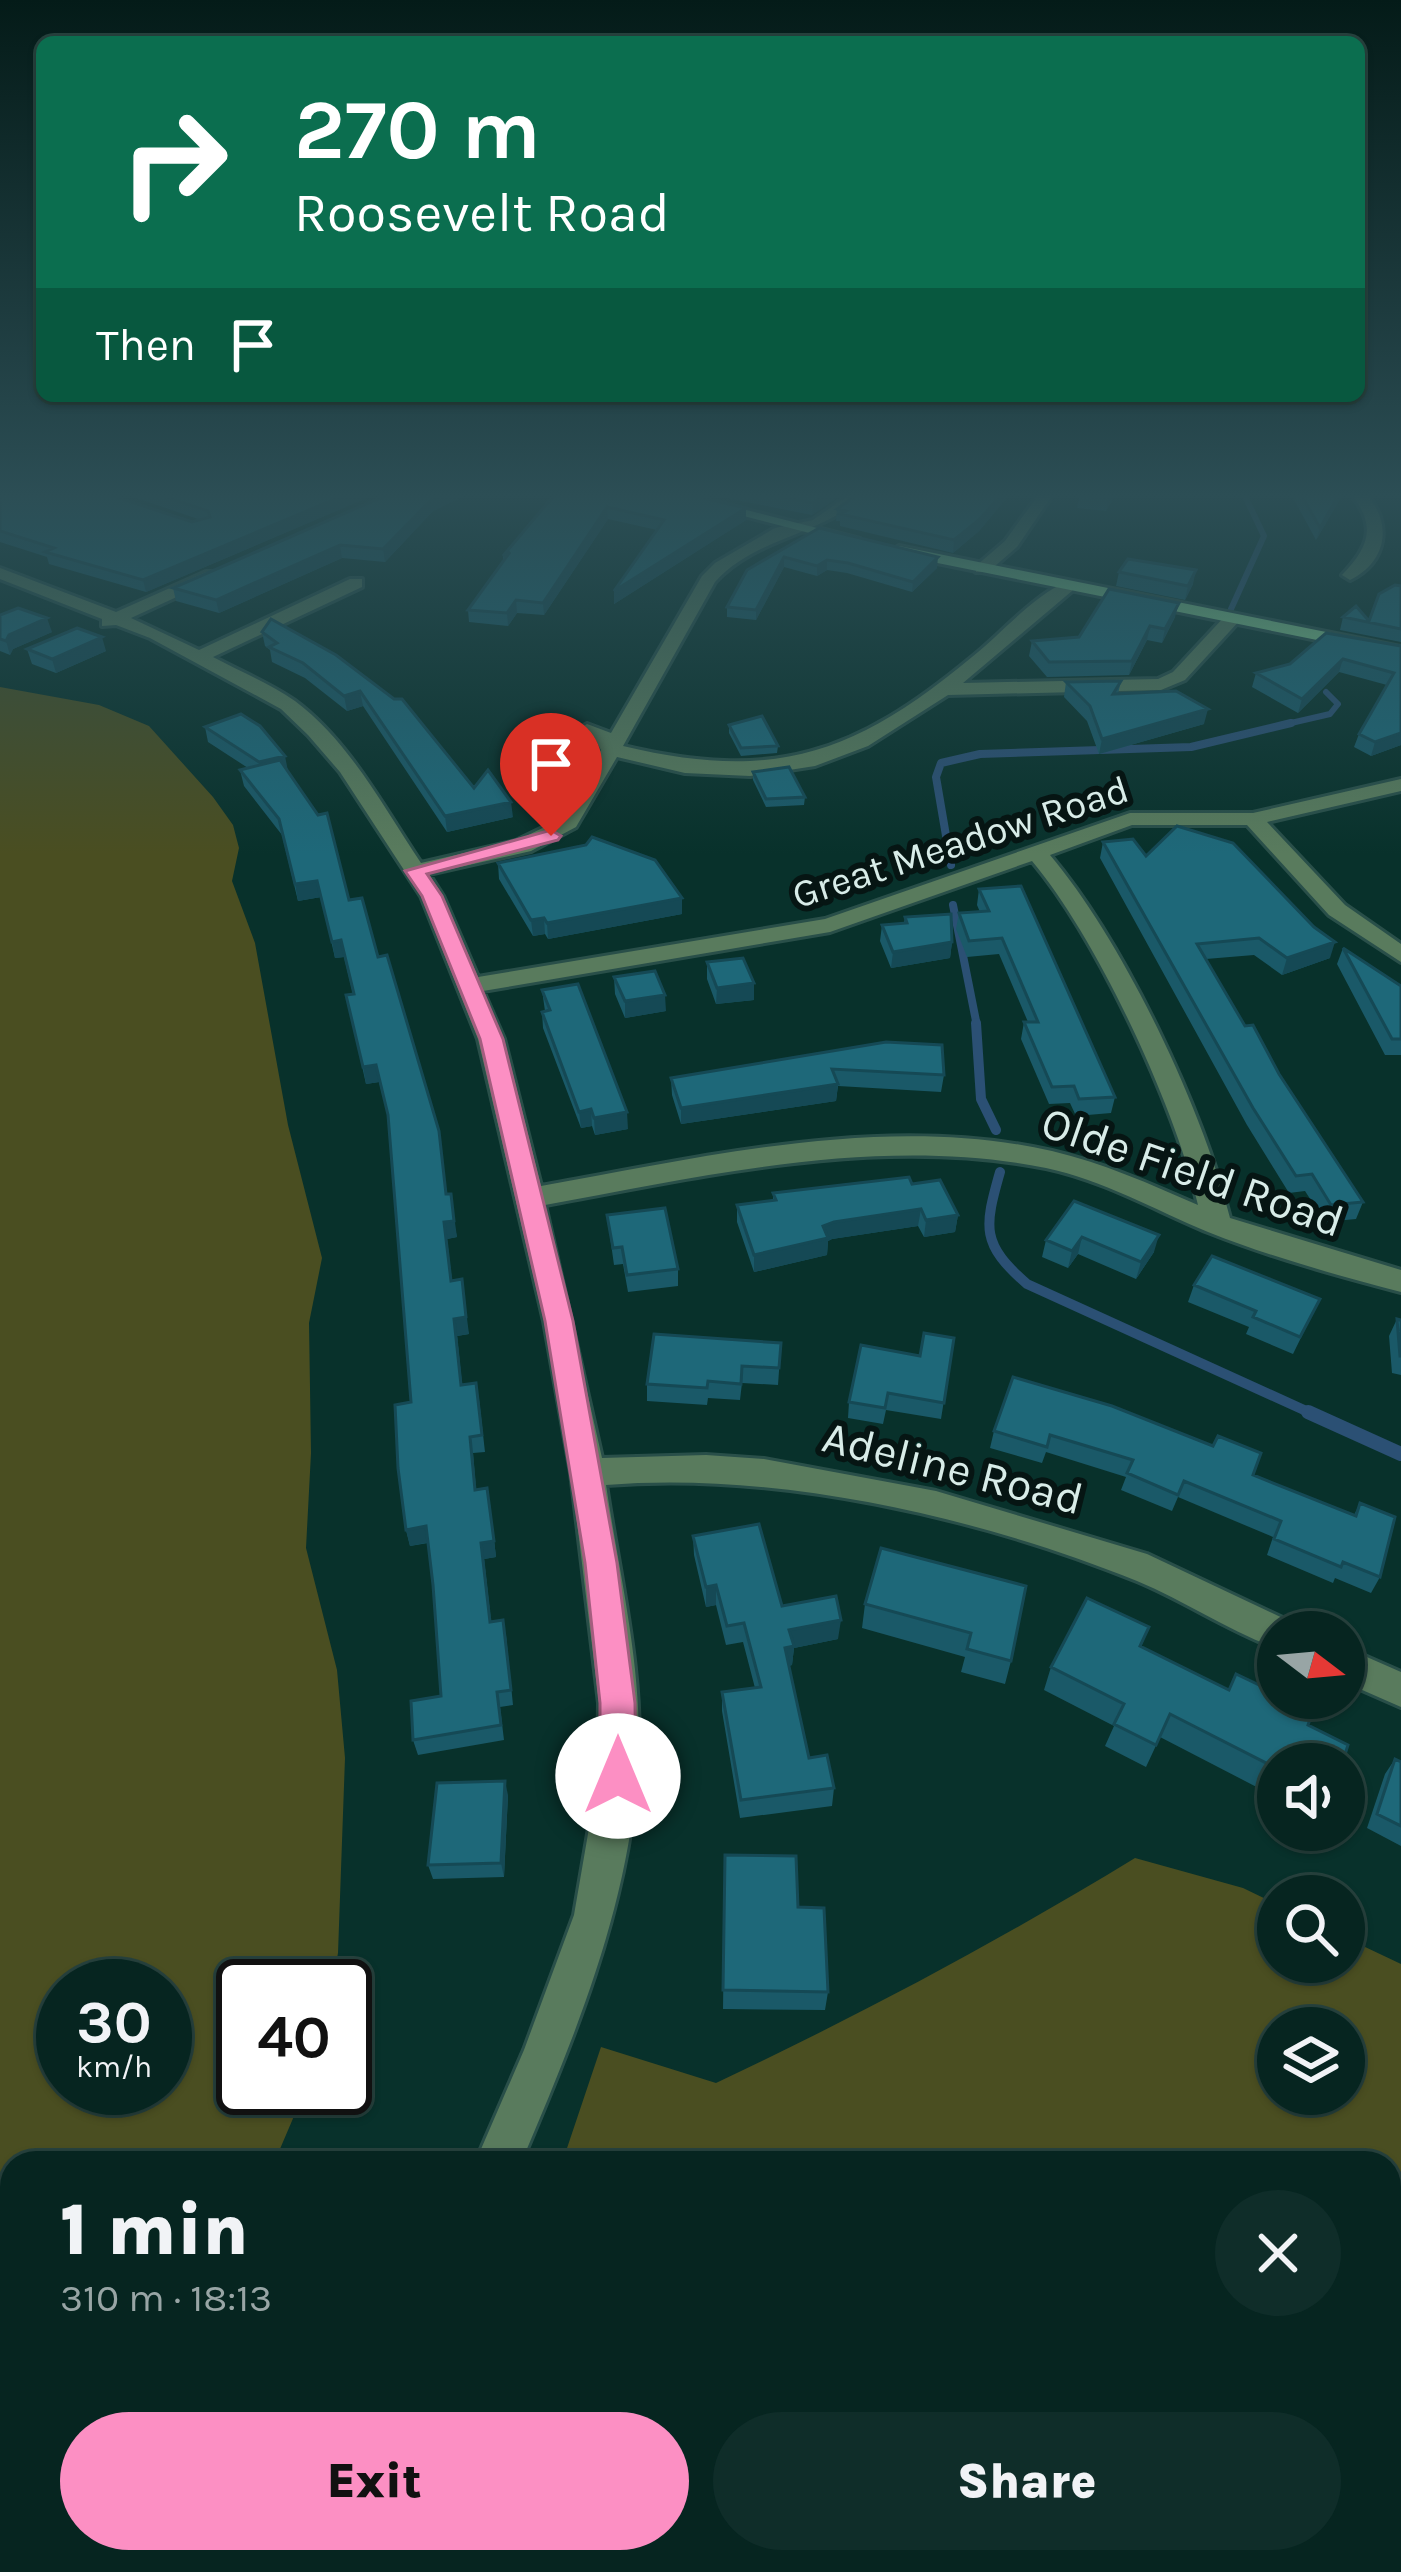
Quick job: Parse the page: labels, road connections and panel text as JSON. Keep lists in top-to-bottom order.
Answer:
{
  "streets": {
    "street": ["Great Meadow Road", "Olde Field Road", "Adeline Road"]
  },
  "north": "right",
  "page": {
    "turn": ["270 m", "Roosevelt Road"],
    "then": "Then",
    "speed": "30 km/h",
    "limit": "40",
    "heading": ["1 min", "310 m · 18:13"],
    "buttons": ["Exit", "Share"]
  }
}
